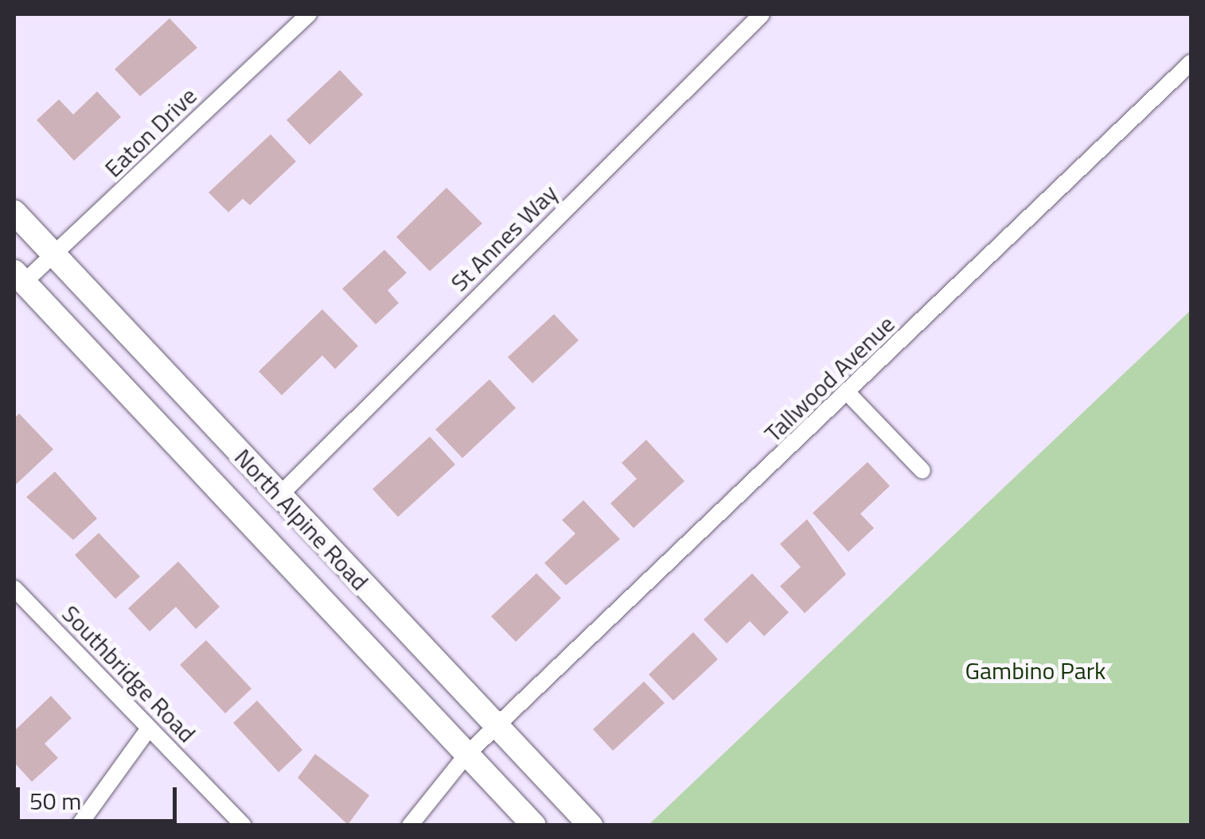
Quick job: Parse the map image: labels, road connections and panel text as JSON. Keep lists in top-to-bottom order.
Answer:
{
  "streets": {
    "main road": ["North Alpine Road"],
    "street": [
      "Eaton Drive",
      "St Annes Way",
      "Tallwood Avenue",
      "Southbridge Road"
    ]
  },
  "crossings": [
    ["Eaton Drive", "North Alpine Road"],
    ["St Annes Way", "North Alpine Road"],
    ["Tallwood Avenue", "North Alpine Road"]
  ],
  "parks": ["Gambino Park"],
  "scale_bar": "50 m"
}
